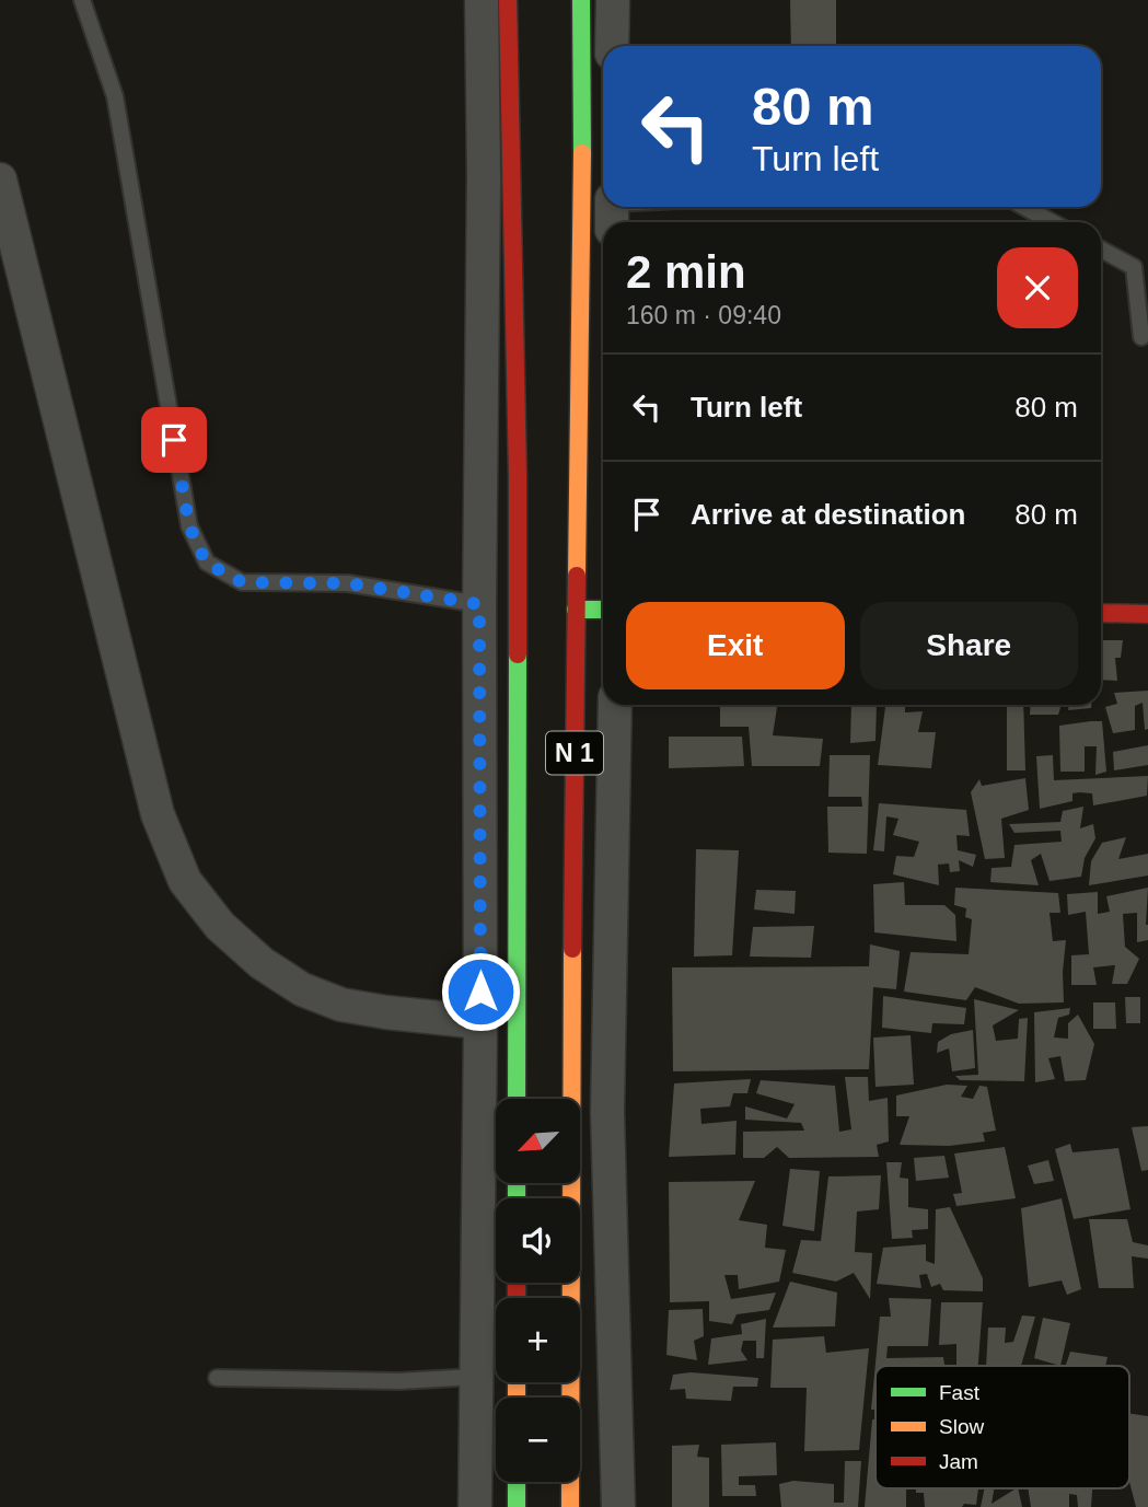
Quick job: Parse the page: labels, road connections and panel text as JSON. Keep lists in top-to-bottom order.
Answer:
{
  "streets": {
    "main road": ["N 1"]
  },
  "legend": ["Fast", "Slow", "Jam"],
  "north": "bottom left",
  "page": {
    "turn": ["80 m", "Turn left"],
    "heading": ["2 min", "160 m · 09:40"],
    "list": [
      {
        "name": "Turn left",
        "value": "80 m"
      },
      {
        "name": "Arrive at destination",
        "value": "80 m"
      }
    ],
    "buttons": ["Exit", "Share"],
    "map_buttons": ["+", "−"]
  }
}
